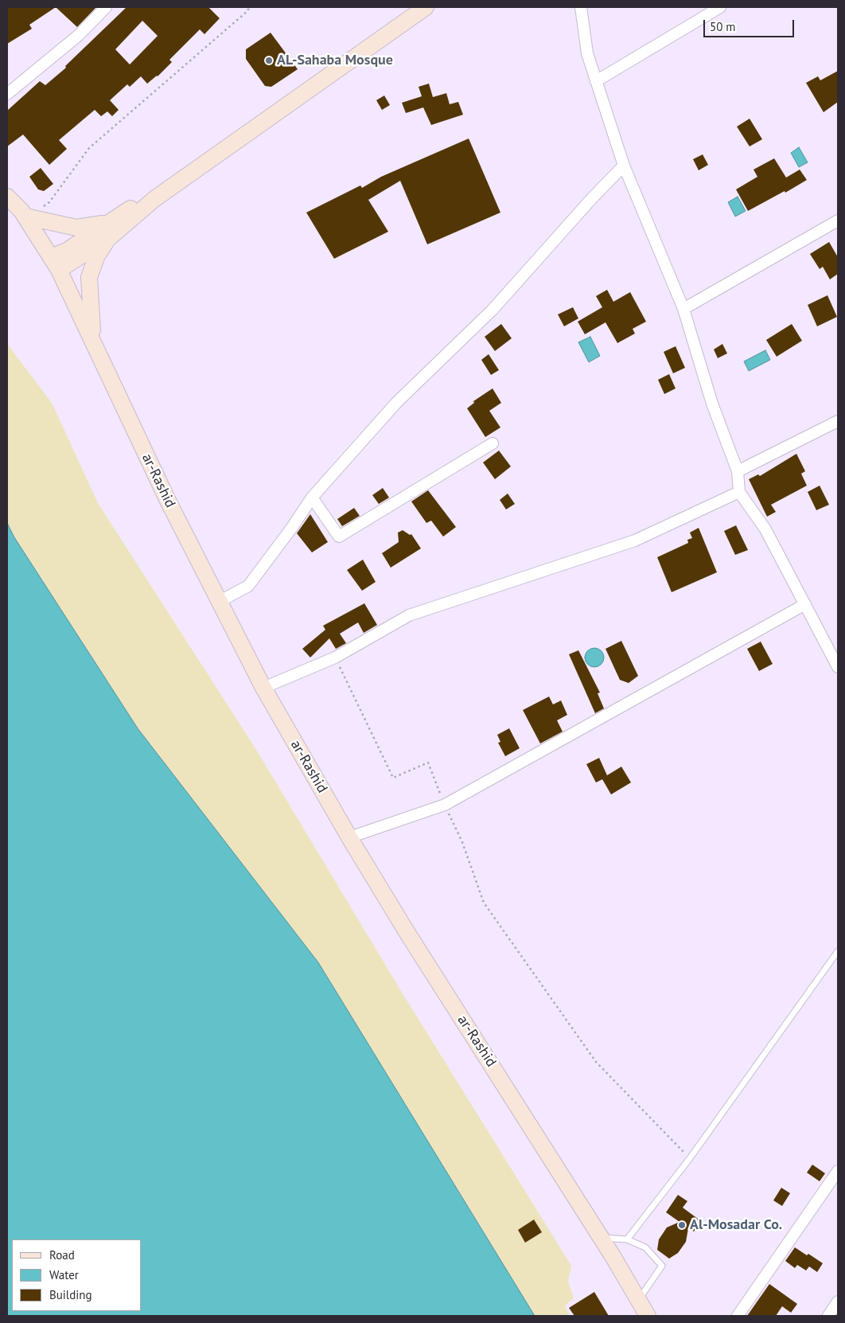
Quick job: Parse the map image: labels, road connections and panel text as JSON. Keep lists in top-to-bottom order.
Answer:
{
  "streets": {
    "main road": ["ar-Rashid"]
  },
  "places": ["AL-Sahaba Mosque", "Al-Mosadar Co."],
  "legend": ["Road", "Water", "Building"],
  "scale_bar": "50 m"
}
